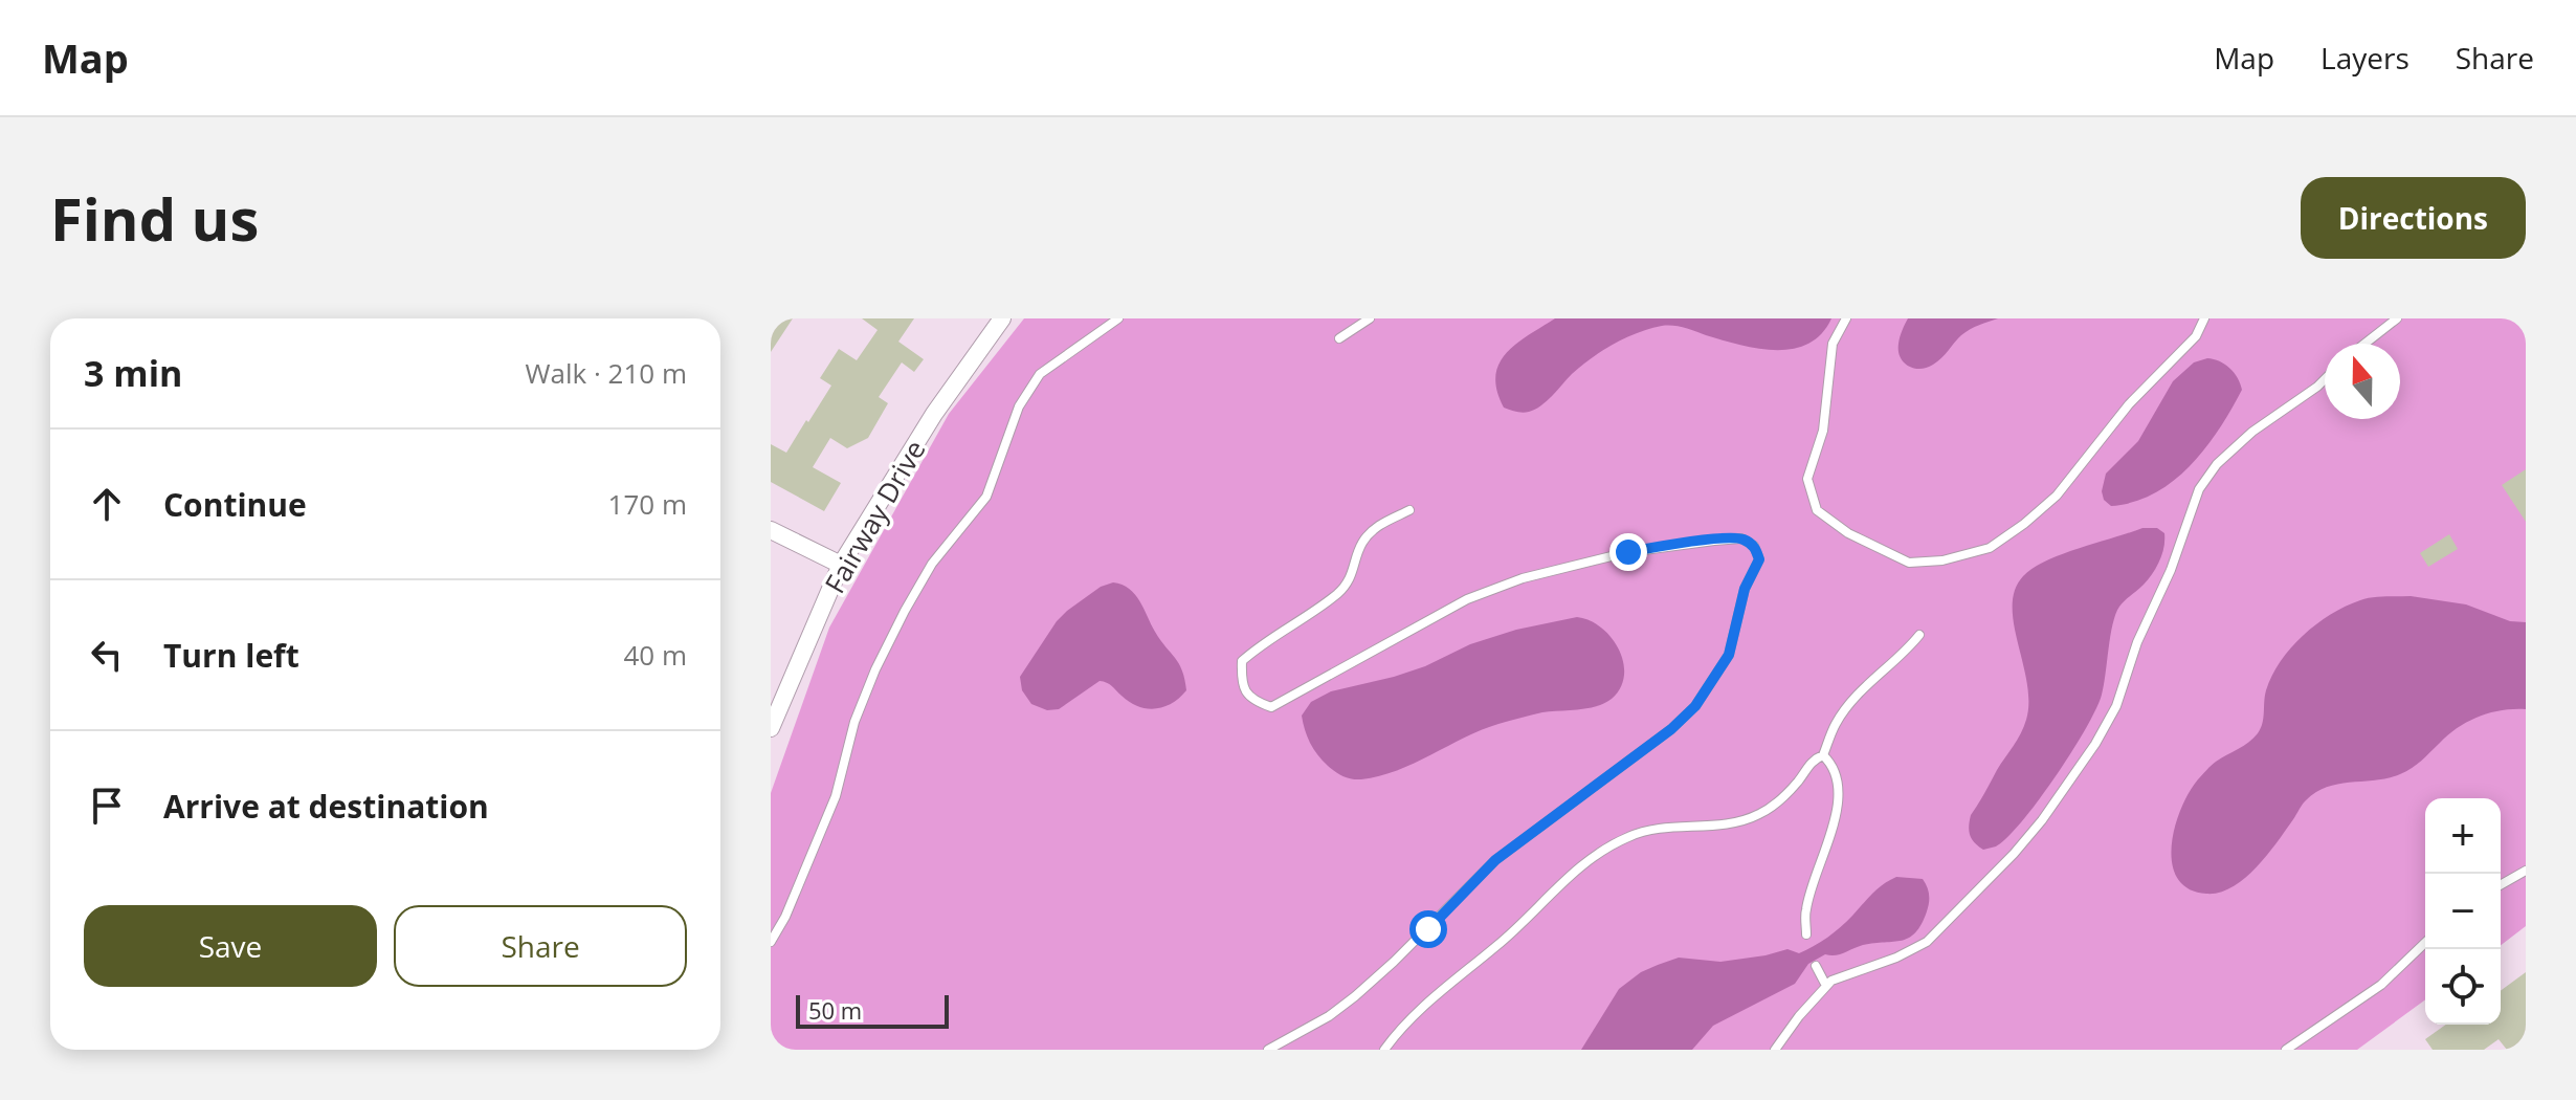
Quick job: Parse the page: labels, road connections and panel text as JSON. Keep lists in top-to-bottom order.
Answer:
{
  "streets": {
    "street": ["Fairway Drive"]
  },
  "scale_bar": "50 m",
  "north": "top",
  "page": {
    "header": "Map",
    "nav": ["Map", "Layers", "Share"],
    "buttons": [
      "Directions",
      ["Save", "Share"]
    ],
    "title": "Find us",
    "heading": ["3 min", "Walk · 210 m"],
    "list": [
      ["Continue", "170 m"],
      ["Turn left", "40 m"],
      "Arrive at destination"
    ],
    "map_buttons": ["+", "−"],
    "scale": "50 m"
  }
}
